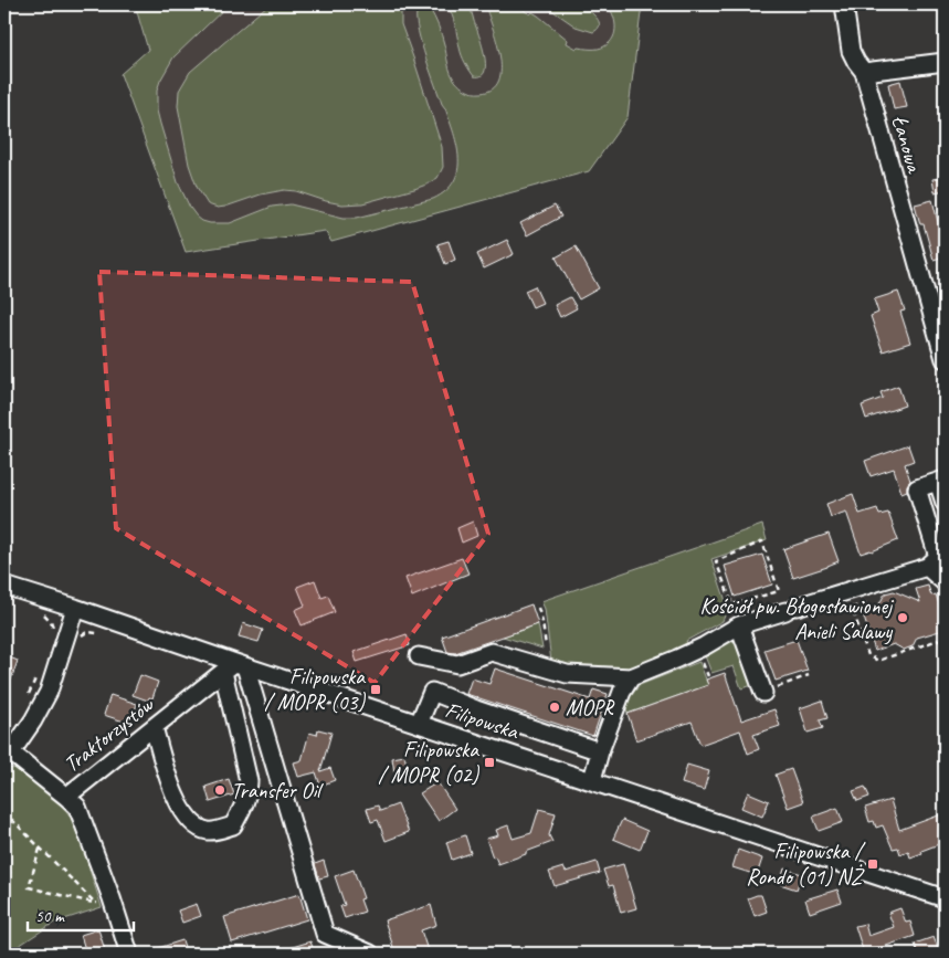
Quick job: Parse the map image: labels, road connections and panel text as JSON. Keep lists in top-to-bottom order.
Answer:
{
  "streets": {
    "street": ["Łanowa", "Filipowska", "Traktorzystów"]
  },
  "crossings": [
    ["Filipowska", "Traktorzystów"]
  ],
  "places": {
    "other": ["Kościół pw. Błogosławionej Anieli Salawy", "MOPR", "Transfer Oil"],
    "transit": ["Filipowska / MOPR (03)", "Filipowska / MOPR (02)", "Filipowska / Rondo (01) NŻ"]
  },
  "scale_bar": "50 m"
}
